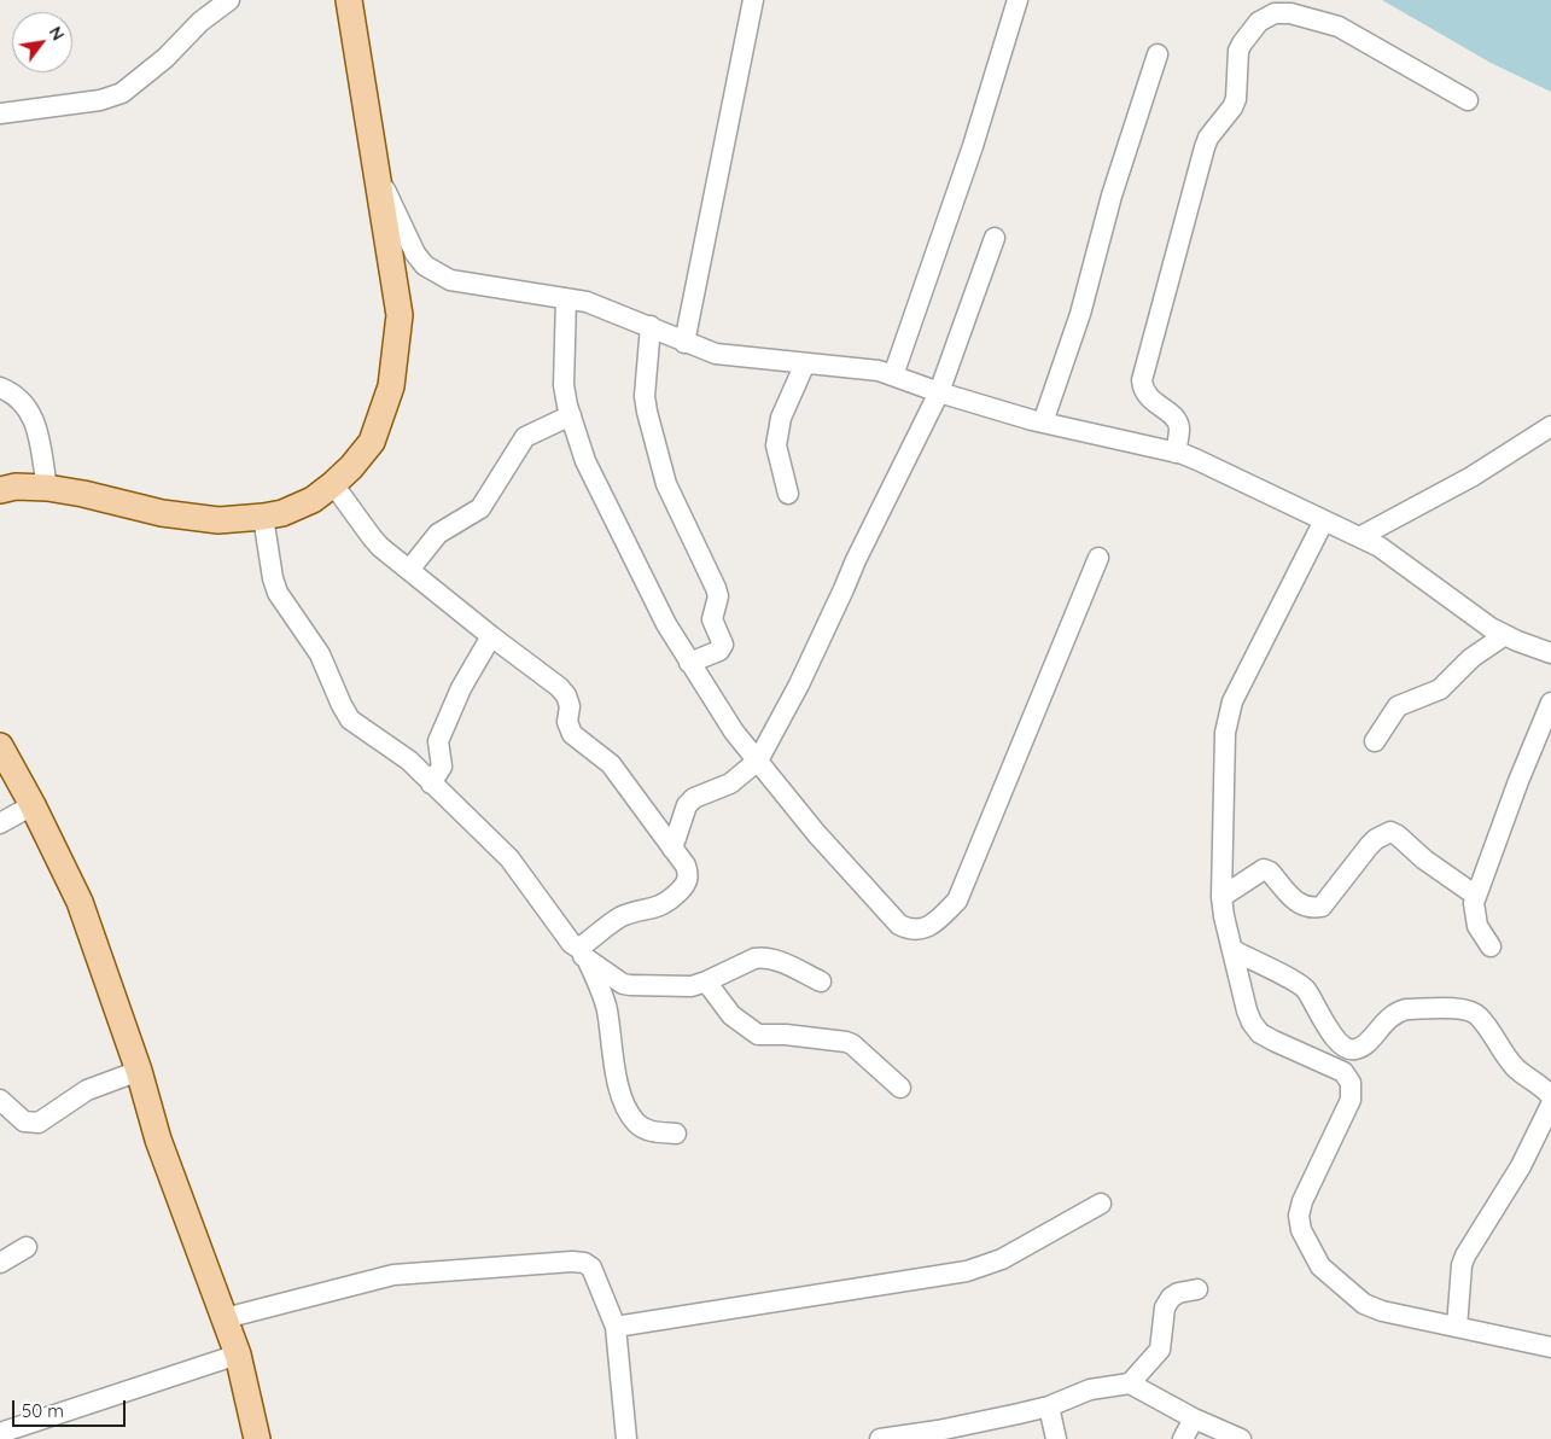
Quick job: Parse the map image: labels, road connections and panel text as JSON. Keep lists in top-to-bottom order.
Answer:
{
  "scale_bar": "50 m",
  "north": "top right"
}
